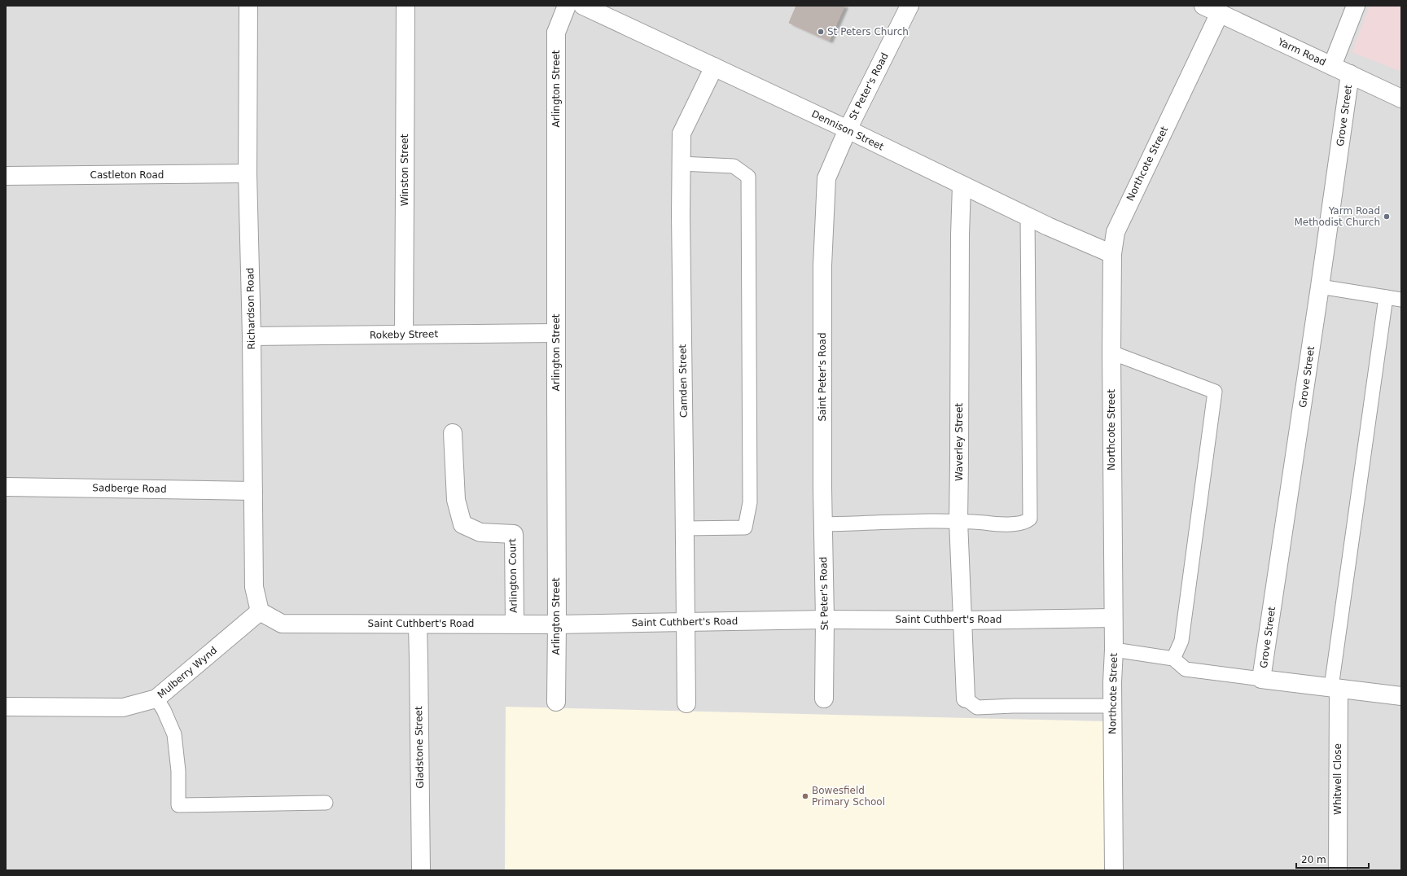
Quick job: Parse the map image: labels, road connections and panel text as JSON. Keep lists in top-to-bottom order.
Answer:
{
  "streets": {
    "street": [
      "Yarm Road",
      "St Peter's Road",
      "Arlington Street",
      "Grove Street",
      "Dennison Street",
      "Northcote Street",
      "Winston Street",
      "Castleton Road",
      "Richardson Road",
      "Rokeby Street",
      "Saint Peter's Road",
      "Camden Street",
      "Waverley Street",
      "Sadberge Road",
      "Arlington Court",
      "Saint Cuthbert's Road",
      "Mulberry Wynd",
      "Gladstone Street",
      "Whitwell Close"
    ]
  },
  "crossings": [
    ["Yarm Road", "Grove Street"],
    ["Yarm Road", "Northcote Street"],
    ["St Peter's Road", "Dennison Street"],
    ["St Peter's Road", "Saint Peter's Road"],
    ["St Peter's Road", "Saint Cuthbert's Road"],
    ["Arlington Street", "Rokeby Street"],
    ["Arlington Street", "Saint Cuthbert's Road"],
    ["Dennison Street", "Northcote Street"],
    ["Dennison Street", "Camden Street"],
    ["Dennison Street", "Waverley Street"],
    ["Northcote Street", "Saint Cuthbert's Road"],
    ["Winston Street", "Rokeby Street"],
    ["Castleton Road", "Richardson Road"],
    ["Richardson Road", "Rokeby Street"],
    ["Richardson Road", "Sadberge Road"],
    ["Richardson Road", "Saint Cuthbert's Road"],
    ["Richardson Road", "Mulberry Wynd"],
    ["Camden Street", "Saint Cuthbert's Road"],
    ["Waverley Street", "Saint Cuthbert's Road"],
    ["Arlington Court", "Saint Cuthbert's Road"],
    ["Saint Cuthbert's Road", "Mulberry Wynd"],
    ["Saint Cuthbert's Road", "Gladstone Street"]
  ],
  "places": ["St Peters Church", "Yarm Road Methodist Church", "Bowesfield Primary School"],
  "scale_bar": "20 m"
}
